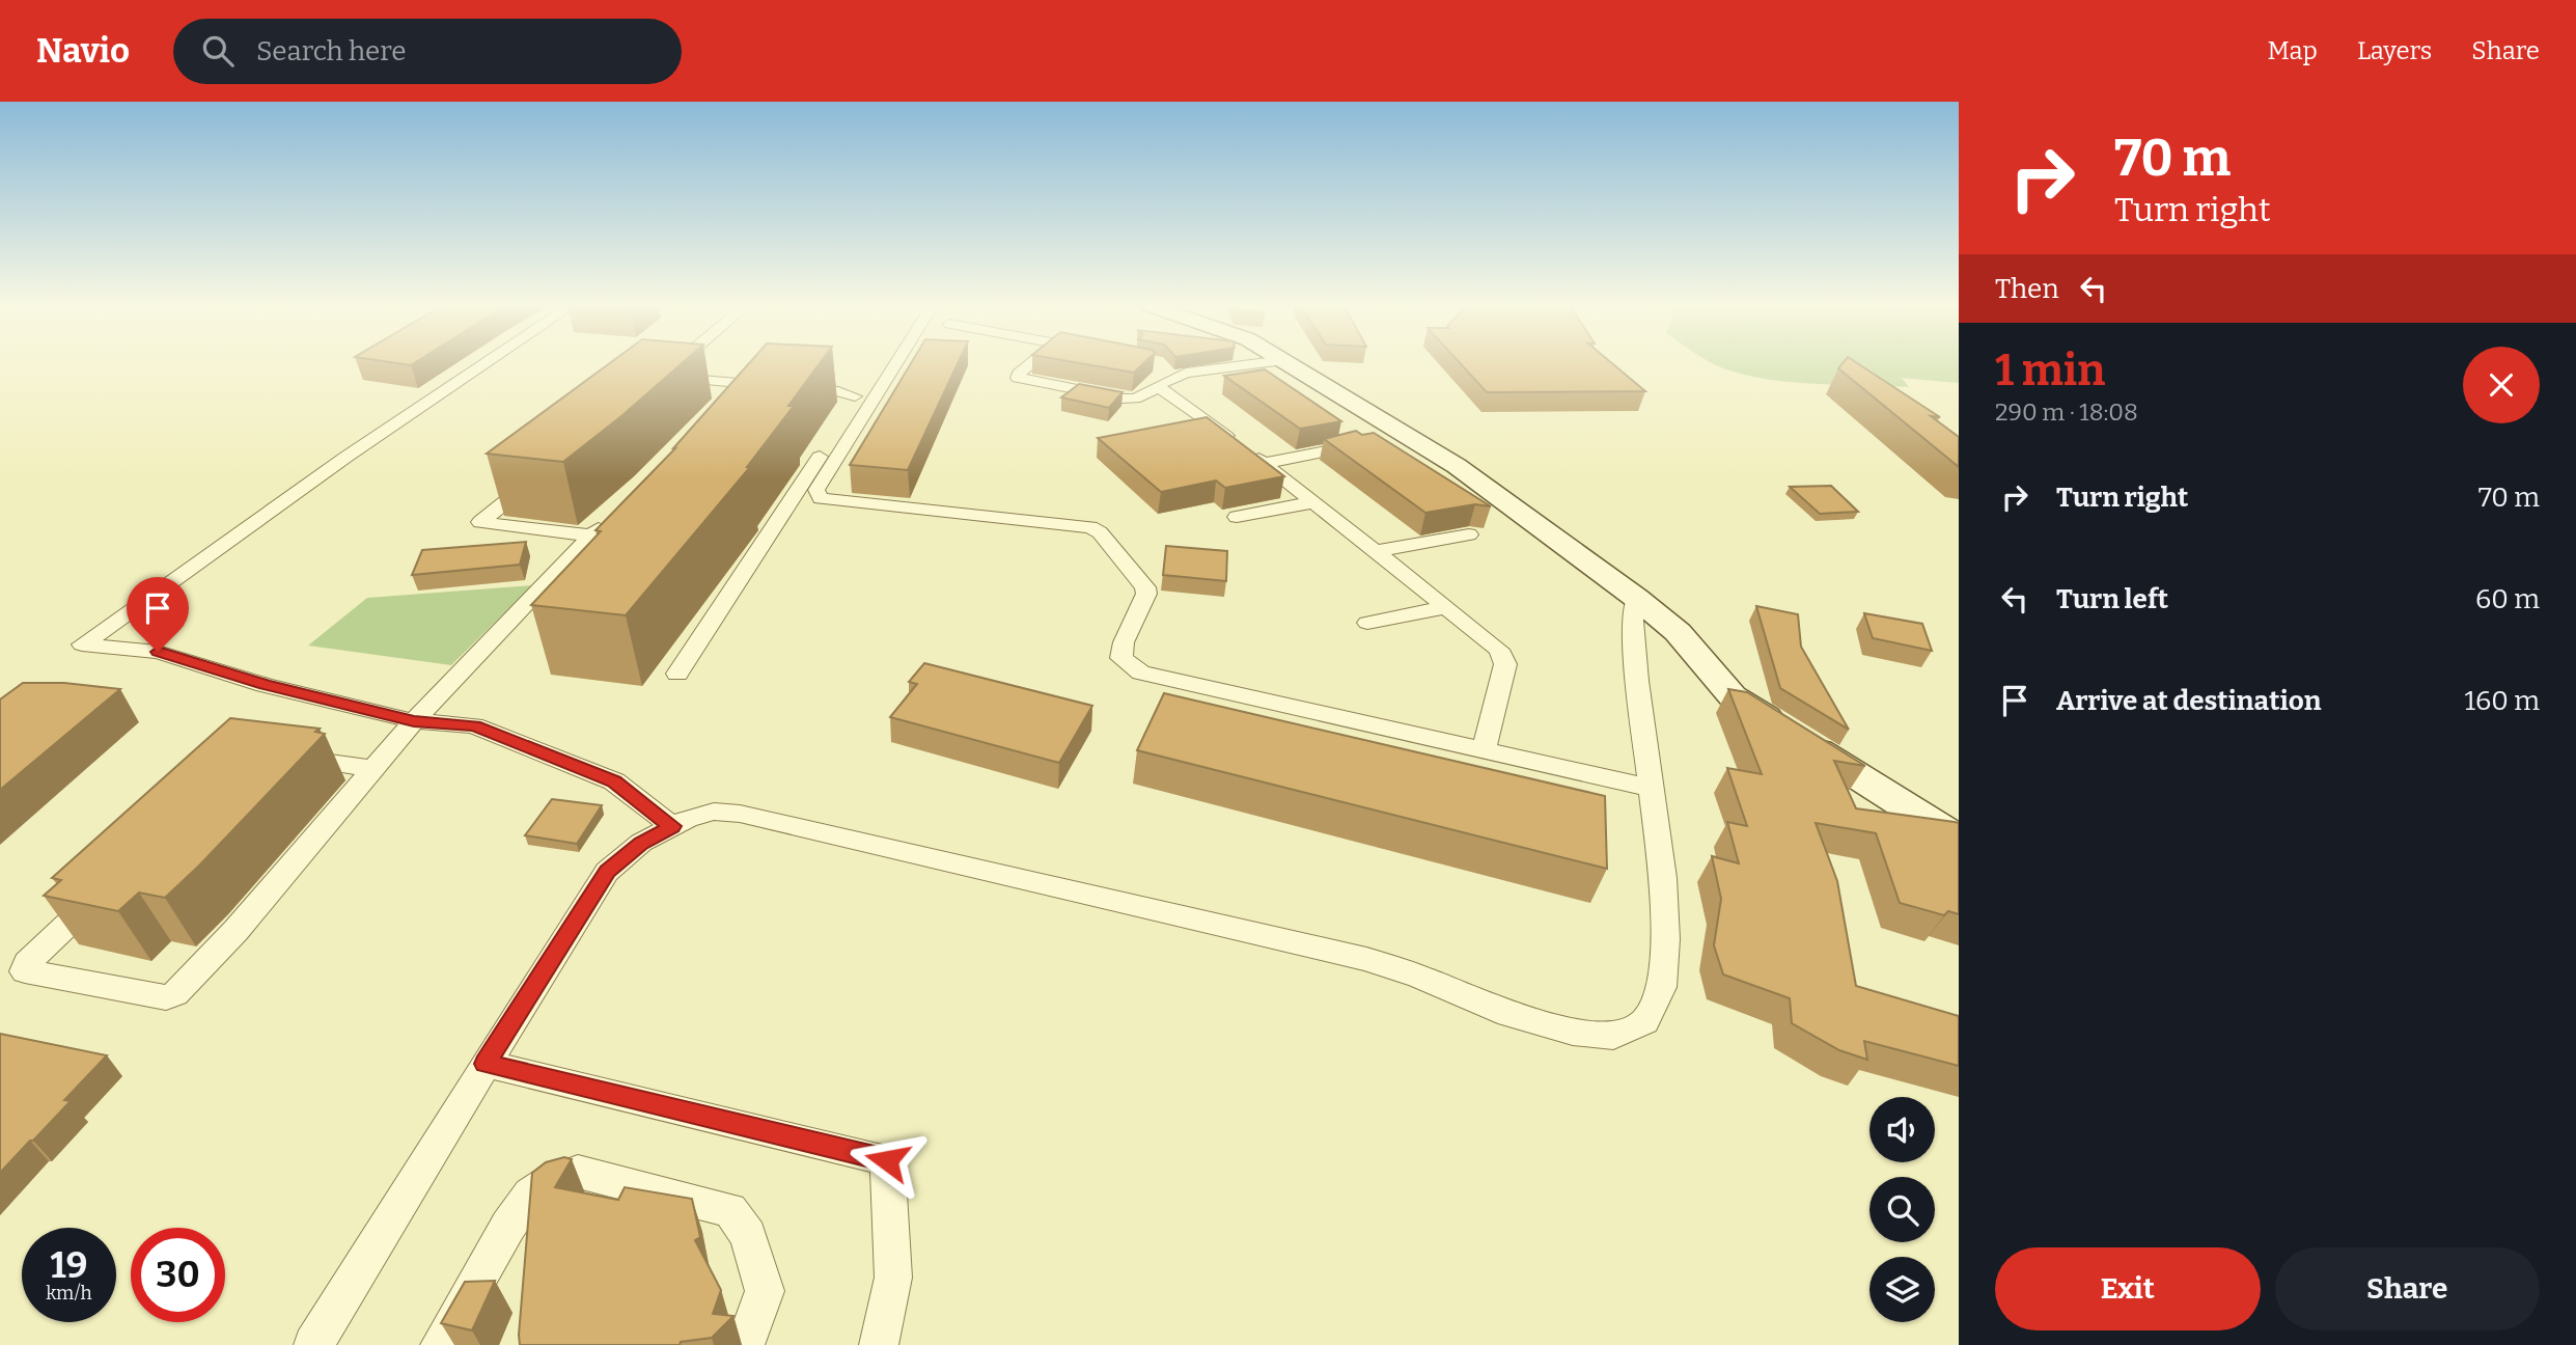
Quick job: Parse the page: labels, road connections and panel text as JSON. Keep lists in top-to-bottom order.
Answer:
{
  "page": {
    "header": "Navio",
    "search": "Search here",
    "nav": ["Map", "Layers", "Share"],
    "turn": ["70 m", "Turn right"],
    "then": "Then",
    "heading": ["1 min", "290 m · 18:08"],
    "list": [
      {
        "name": "Turn right",
        "value": "70 m"
      },
      {
        "name": "Turn left",
        "value": "60 m"
      },
      {
        "name": "Arrive at destination",
        "value": "160 m"
      }
    ],
    "speed": "19 km/h",
    "limit": "30",
    "buttons": ["Exit", "Share"]
  }
}
